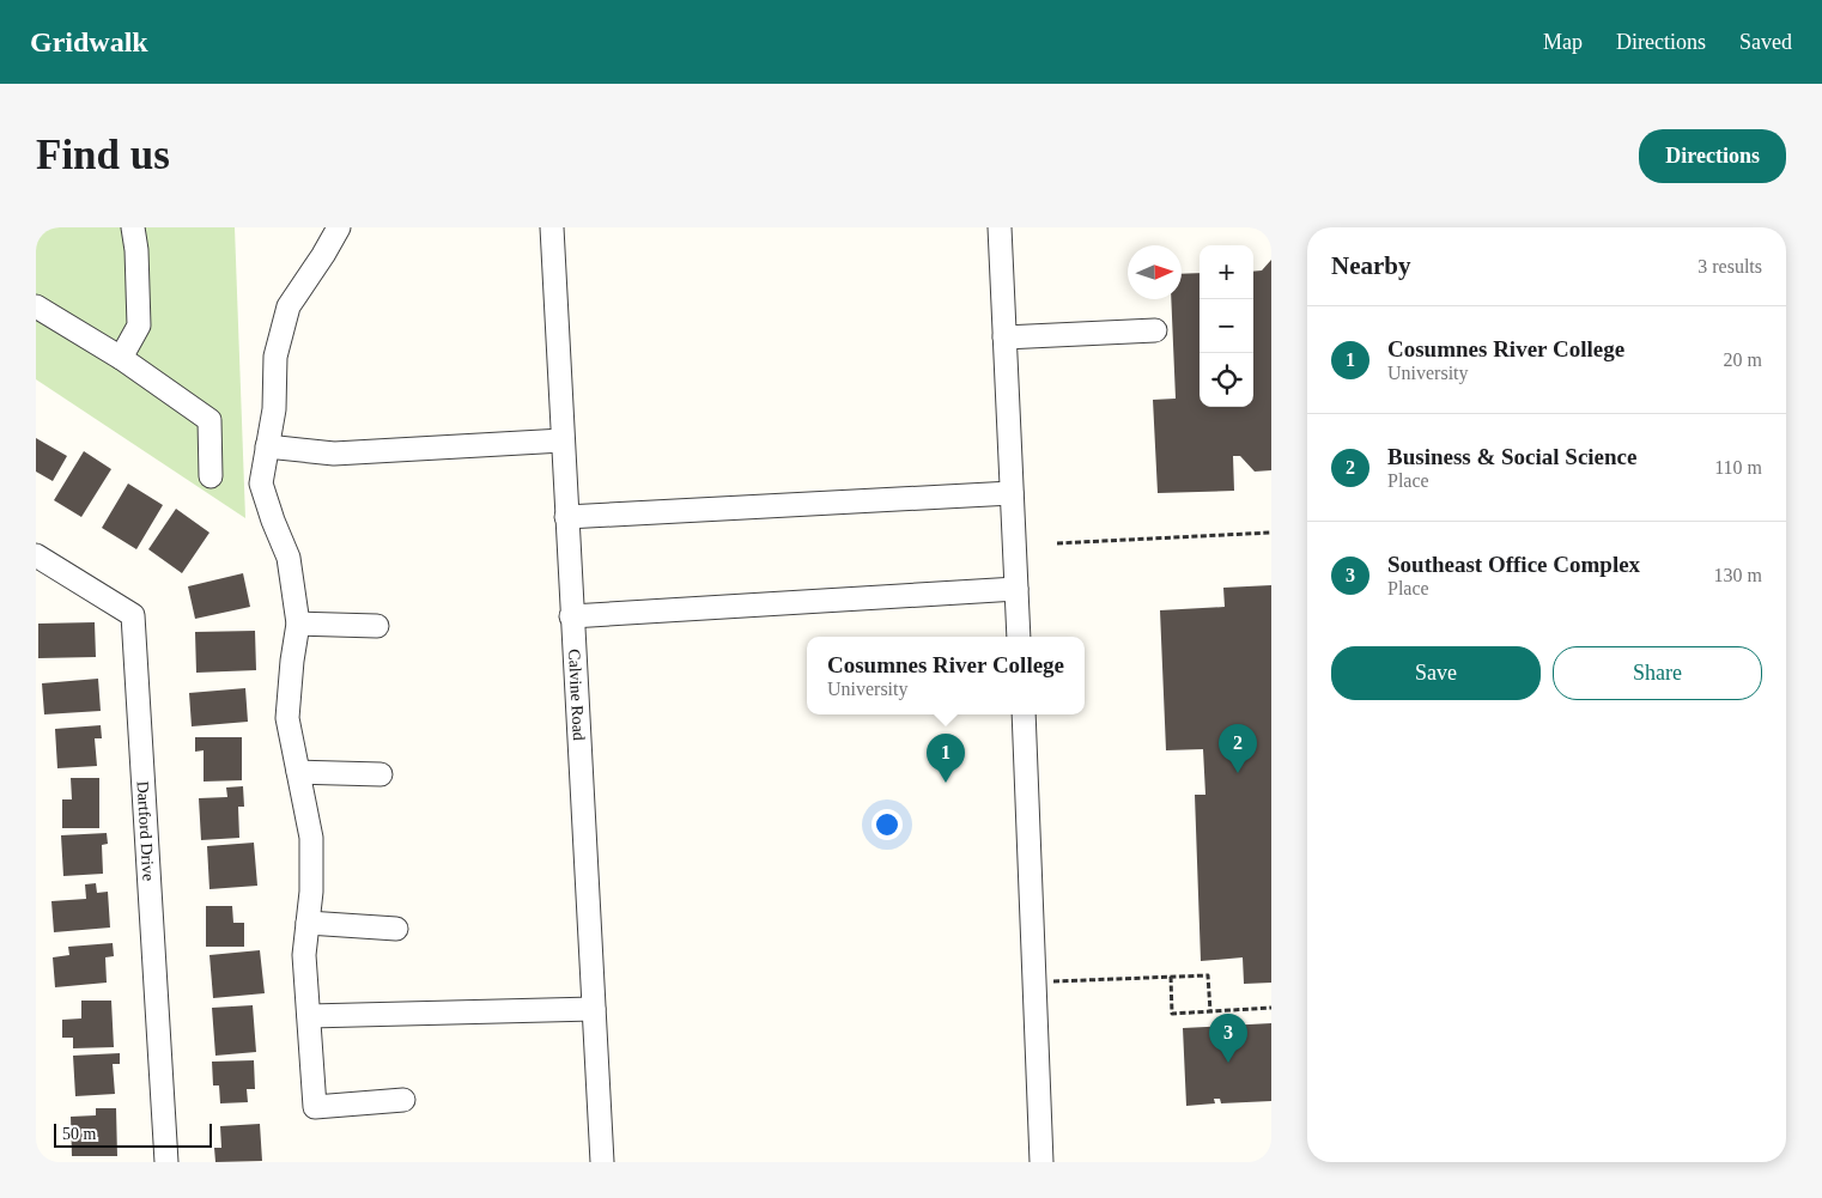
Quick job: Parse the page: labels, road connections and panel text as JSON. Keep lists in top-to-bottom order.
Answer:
{
  "streets": {
    "street": ["Calvine Road", "Dartford Drive"]
  },
  "scale_bar": "50 m",
  "north": "right",
  "page": {
    "header": "Gridwalk",
    "nav": ["Map", "Directions", "Saved"],
    "buttons": [
      "Directions",
      ["Save", "Share"]
    ],
    "title": "Find us",
    "heading": ["Nearby", "3 results"],
    "map_buttons": ["+", "−"],
    "list": [
      {
        "mark": "1",
        "name": "Cosumnes River College",
        "note": "University",
        "value": "20 m"
      },
      {
        "mark": "2",
        "name": "Business & Social Science",
        "note": "Place",
        "value": "110 m"
      },
      {
        "mark": "3",
        "name": "Southeast Office Complex",
        "note": "Place",
        "value": "130 m"
      }
    ],
    "popup": ["Cosumnes River College", "University"],
    "pins": ["2", "1", "3"],
    "scale": "50 m"
  }
}
